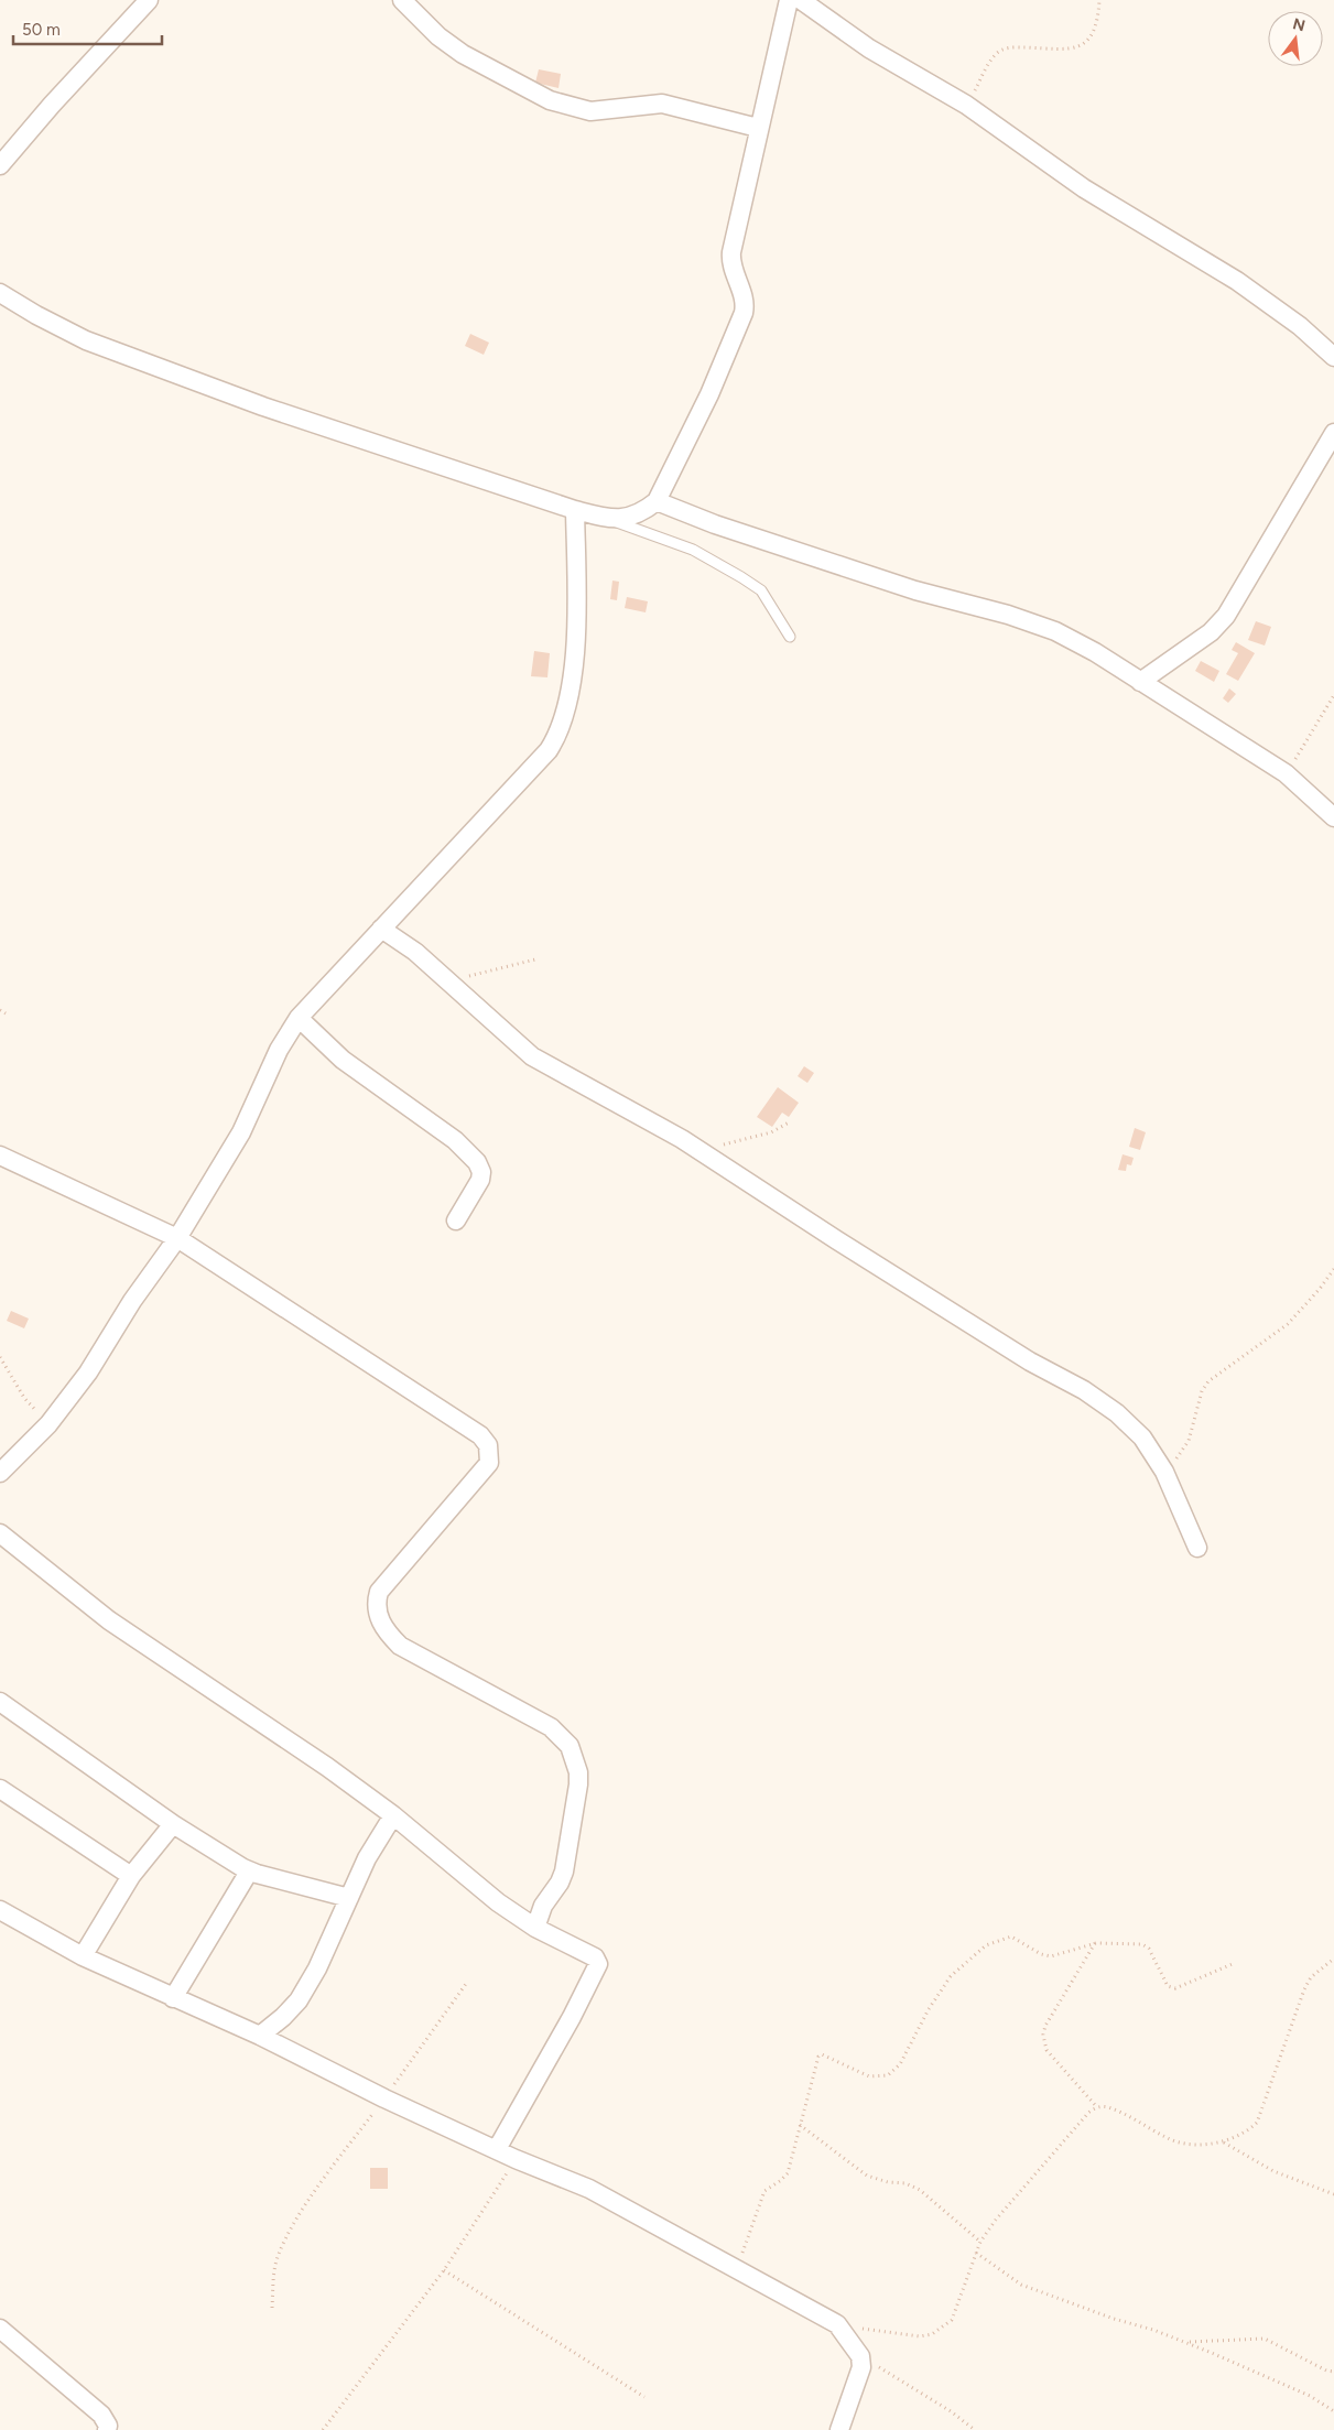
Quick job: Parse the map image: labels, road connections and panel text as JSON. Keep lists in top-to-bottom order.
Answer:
{
  "scale_bar": "50 m",
  "north": "top"
}
